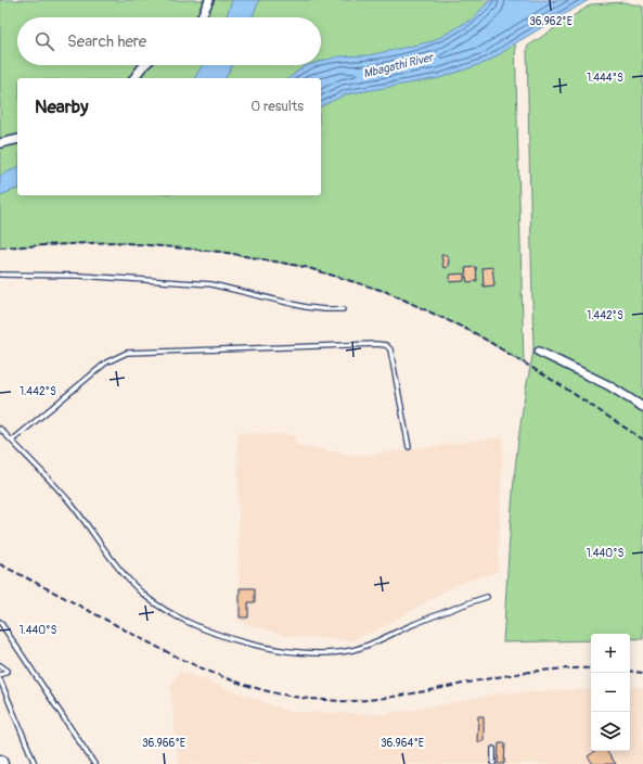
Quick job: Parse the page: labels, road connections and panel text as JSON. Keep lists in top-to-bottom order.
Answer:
{
  "water": ["Mbagathi River"],
  "page": {
    "search": "Search here",
    "heading": ["Nearby", "0 results"],
    "map_buttons": ["+", "−"]
  },
  "coordinates": [
    "36.962°E",
    "1.444°S",
    "1.442°S",
    "1.440°S",
    "36.966°E",
    "36.964°E"
  ]
}
